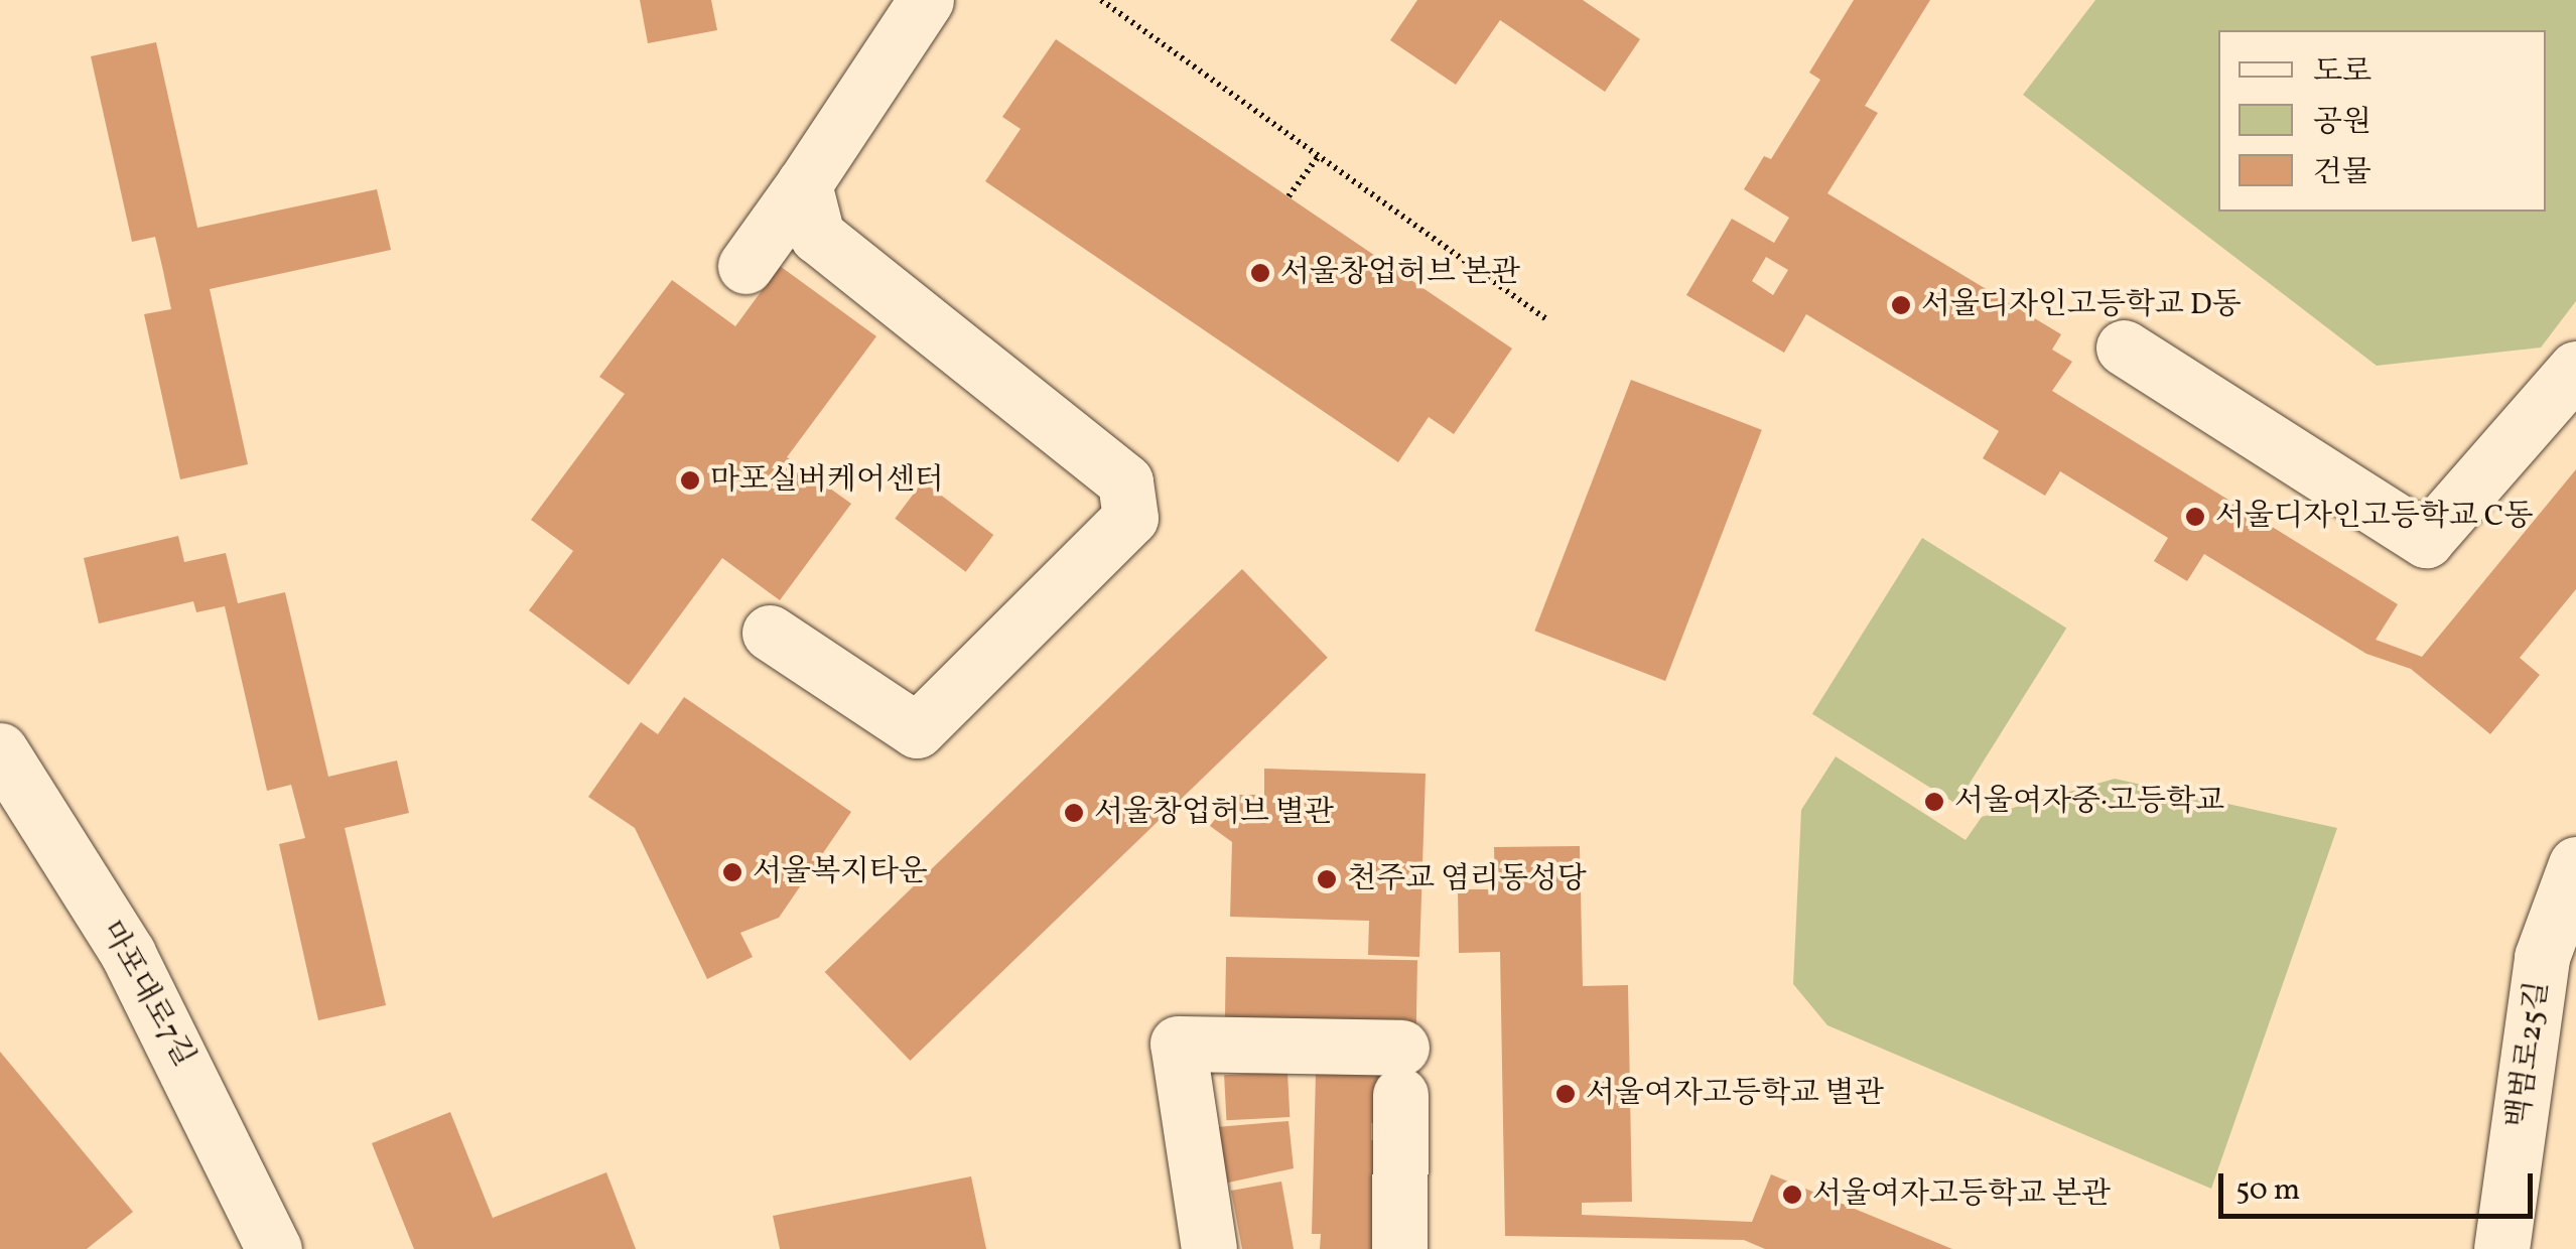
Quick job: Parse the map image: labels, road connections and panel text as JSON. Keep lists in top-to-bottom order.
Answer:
{
  "streets": {
    "street": ["마포대로7길", "백범로25길"]
  },
  "places": [
    "서울창업허브 본관",
    "서울디자인고등학교 D동",
    "마포실버케어센터",
    "서울디자인고등학교 C동",
    "서울여자중·고등학교",
    "서울창업허브 별관",
    "서울복지타운",
    "천주교 염리동성당",
    "서울여자고등학교 별관",
    "서울여자고등학교 본관"
  ],
  "legend": ["도로", "공원", "건물"],
  "scale_bar": "50 m"
}
